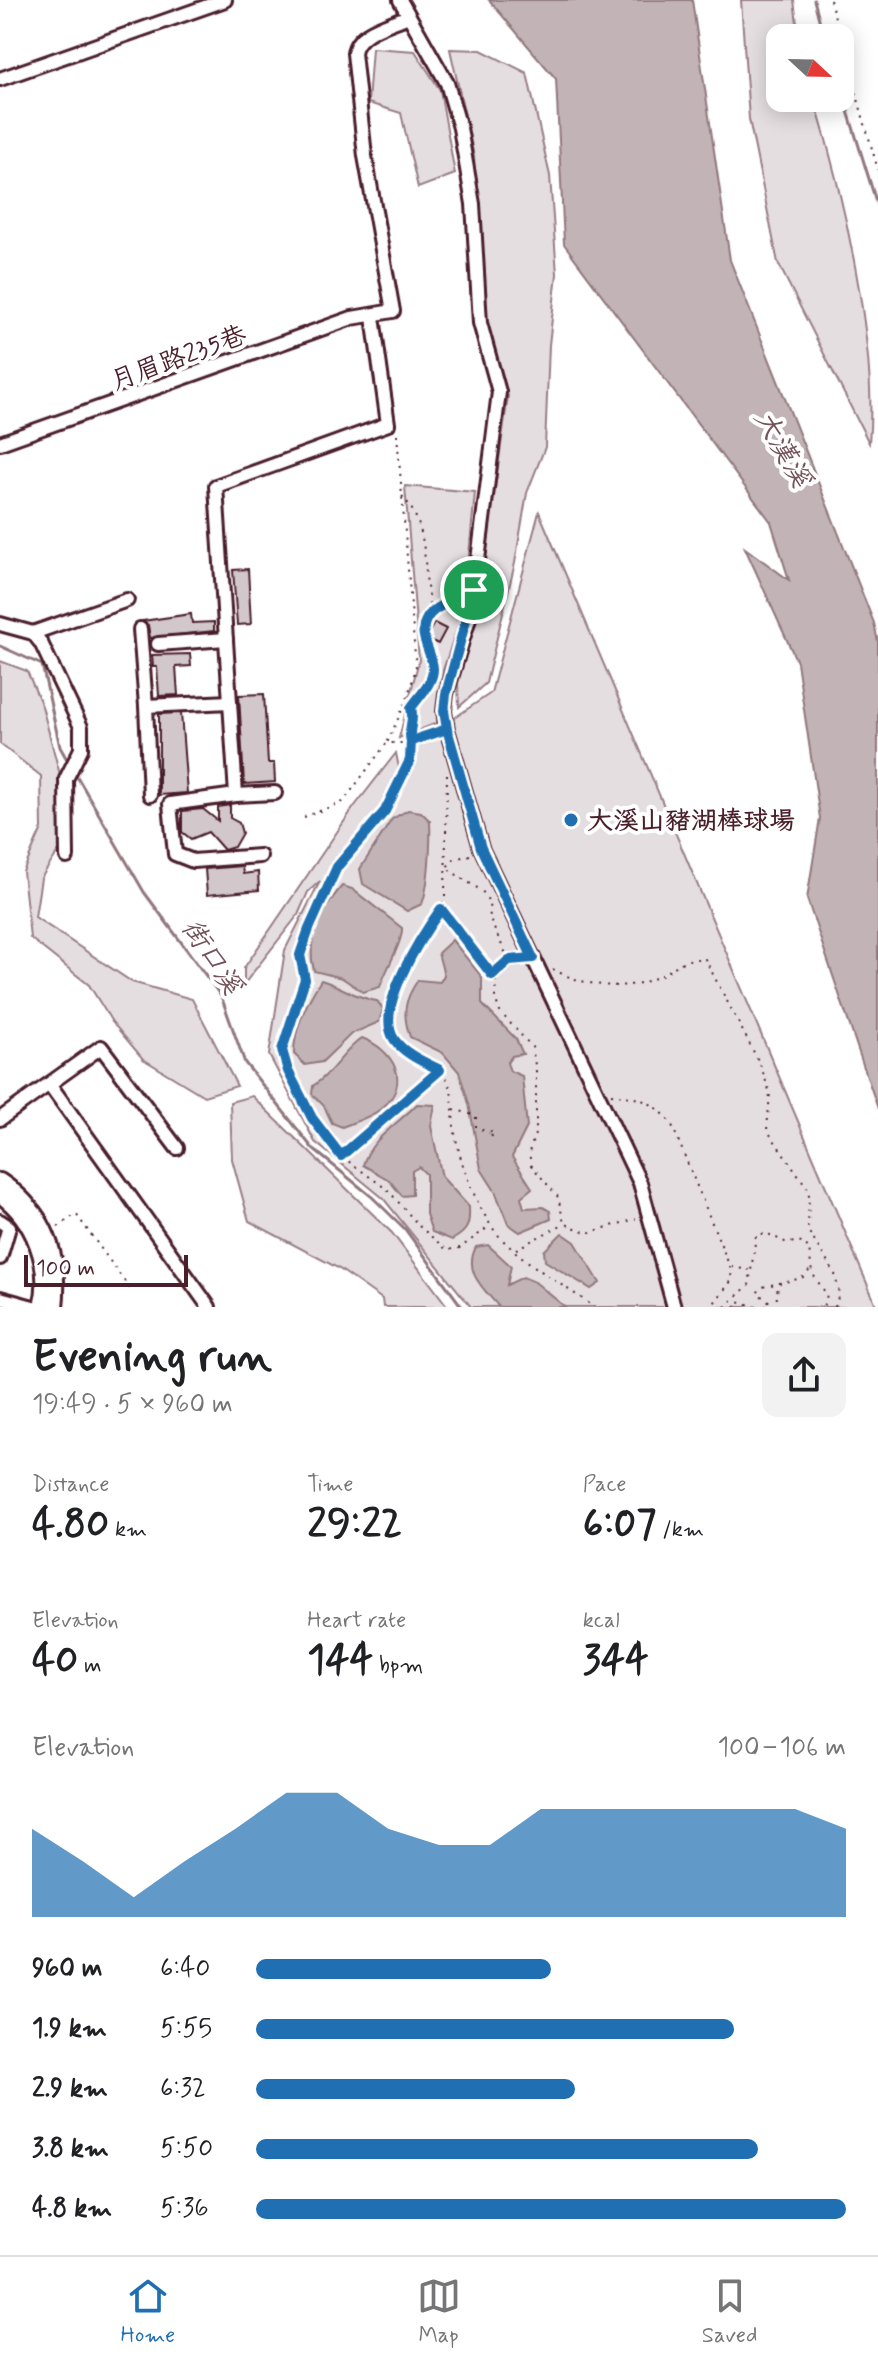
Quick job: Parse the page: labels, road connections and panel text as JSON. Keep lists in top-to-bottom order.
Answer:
{
  "streets": {
    "street": ["月眉路235巷"]
  },
  "water": ["大漢溪", "街口溪"],
  "places": ["大溪山豬湖棒球場"],
  "scale_bar": "100 m",
  "north": "right",
  "page": {
    "scale": "100 m",
    "heading": ["Evening run", "19:49 · 5 × 960 m"],
    "stats": [
      ["Distance", "4.80 km"],
      ["Time", "29:22"],
      ["Pace", "6:07 /km"],
      ["Elevation", "40 m"],
      ["Heart rate", "144 bpm"],
      ["kcal", "344"]
    ],
    "chart": ["Elevation", "100–106 m"],
    "list": [
      {
        "name": "960 m",
        "note": "6:40"
      },
      {
        "name": "1.9 km",
        "note": "5:55"
      },
      {
        "name": "2.9 km",
        "note": "6:32"
      },
      {
        "name": "3.8 km",
        "note": "5:50"
      },
      {
        "name": "4.8 km",
        "note": "5:36"
      }
    ],
    "tabs": ["Home", "Map", "Saved"]
  }
}
